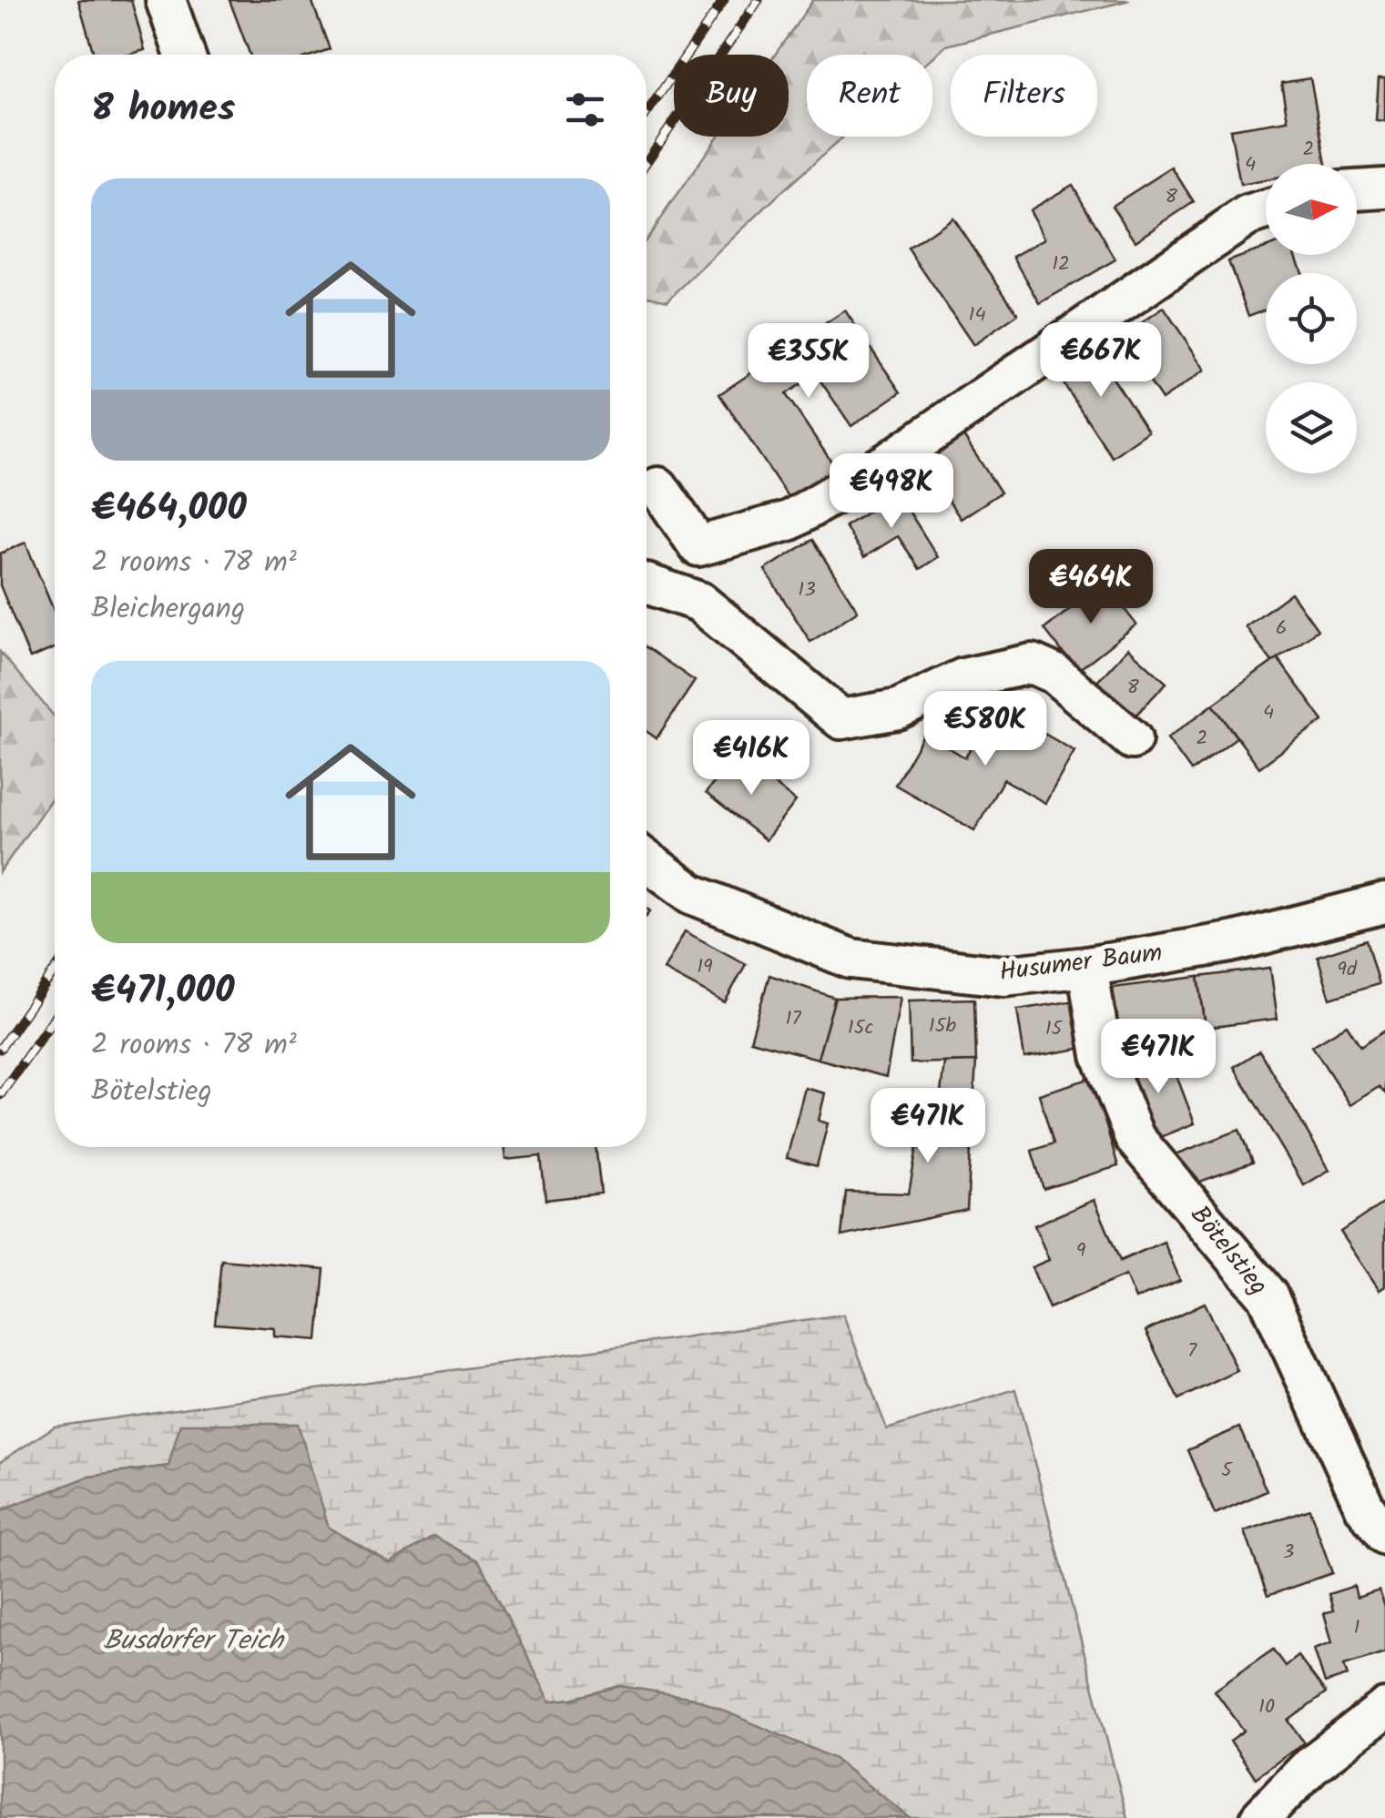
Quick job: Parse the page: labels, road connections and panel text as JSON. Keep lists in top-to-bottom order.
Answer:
{
  "streets": {
    "street": ["Husumer Baum", "Bötelstieg"]
  },
  "crossings": [
    ["Husumer Baum", "Bötelstieg"]
  ],
  "water": ["Busdorfer Teich"],
  "house_numbers": [
    "2",
    "4",
    "8",
    "12",
    "14",
    "13",
    "6",
    "8",
    "4",
    "2",
    "19",
    "9d",
    "17",
    "15b",
    "15c",
    "15",
    "9",
    "7",
    "5",
    "3",
    "1",
    "10"
  ],
  "north": "right",
  "page": {
    "chip": ["Buy", "Rent", "Filters"],
    "heading": "8 homes",
    "list": [
      {
        "name": "€464,000",
        "note": "2 rooms · 78 m² · Bleichergang"
      },
      {
        "name": "€471,000",
        "note": "2 rooms · 78 m² · Bötelstieg"
      }
    ],
    "price": [
      "€667K",
      "€355K",
      "€498K",
      "€464K",
      "€580K",
      "€416K",
      "€471K",
      "€471K"
    ]
  }
}
